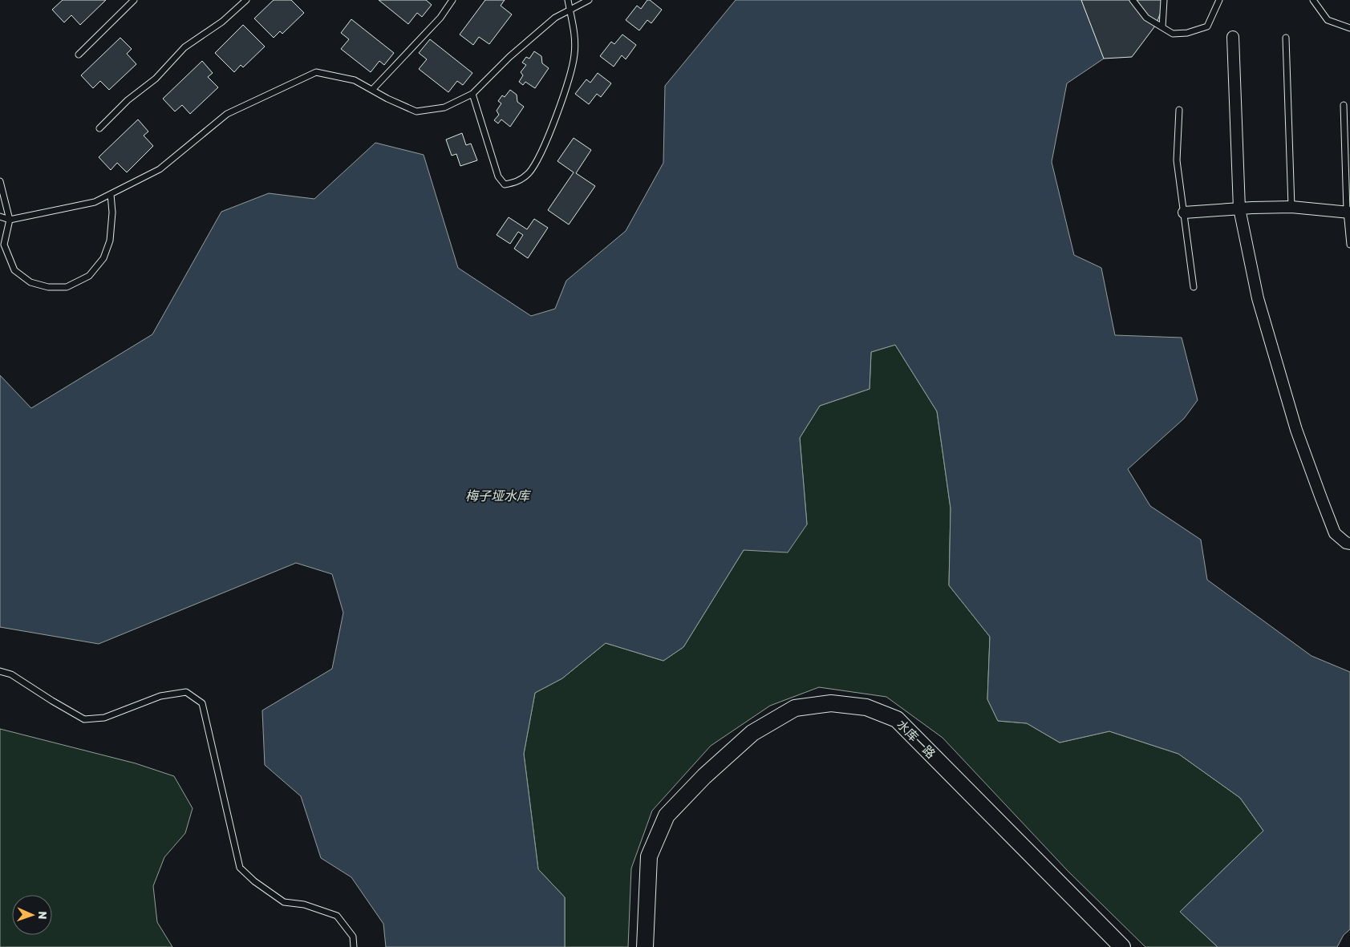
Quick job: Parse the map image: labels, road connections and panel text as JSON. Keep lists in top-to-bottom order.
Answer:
{
  "streets": {
    "street": ["水库一路"]
  },
  "water": ["梅子垭水库"],
  "north": "right"
}
